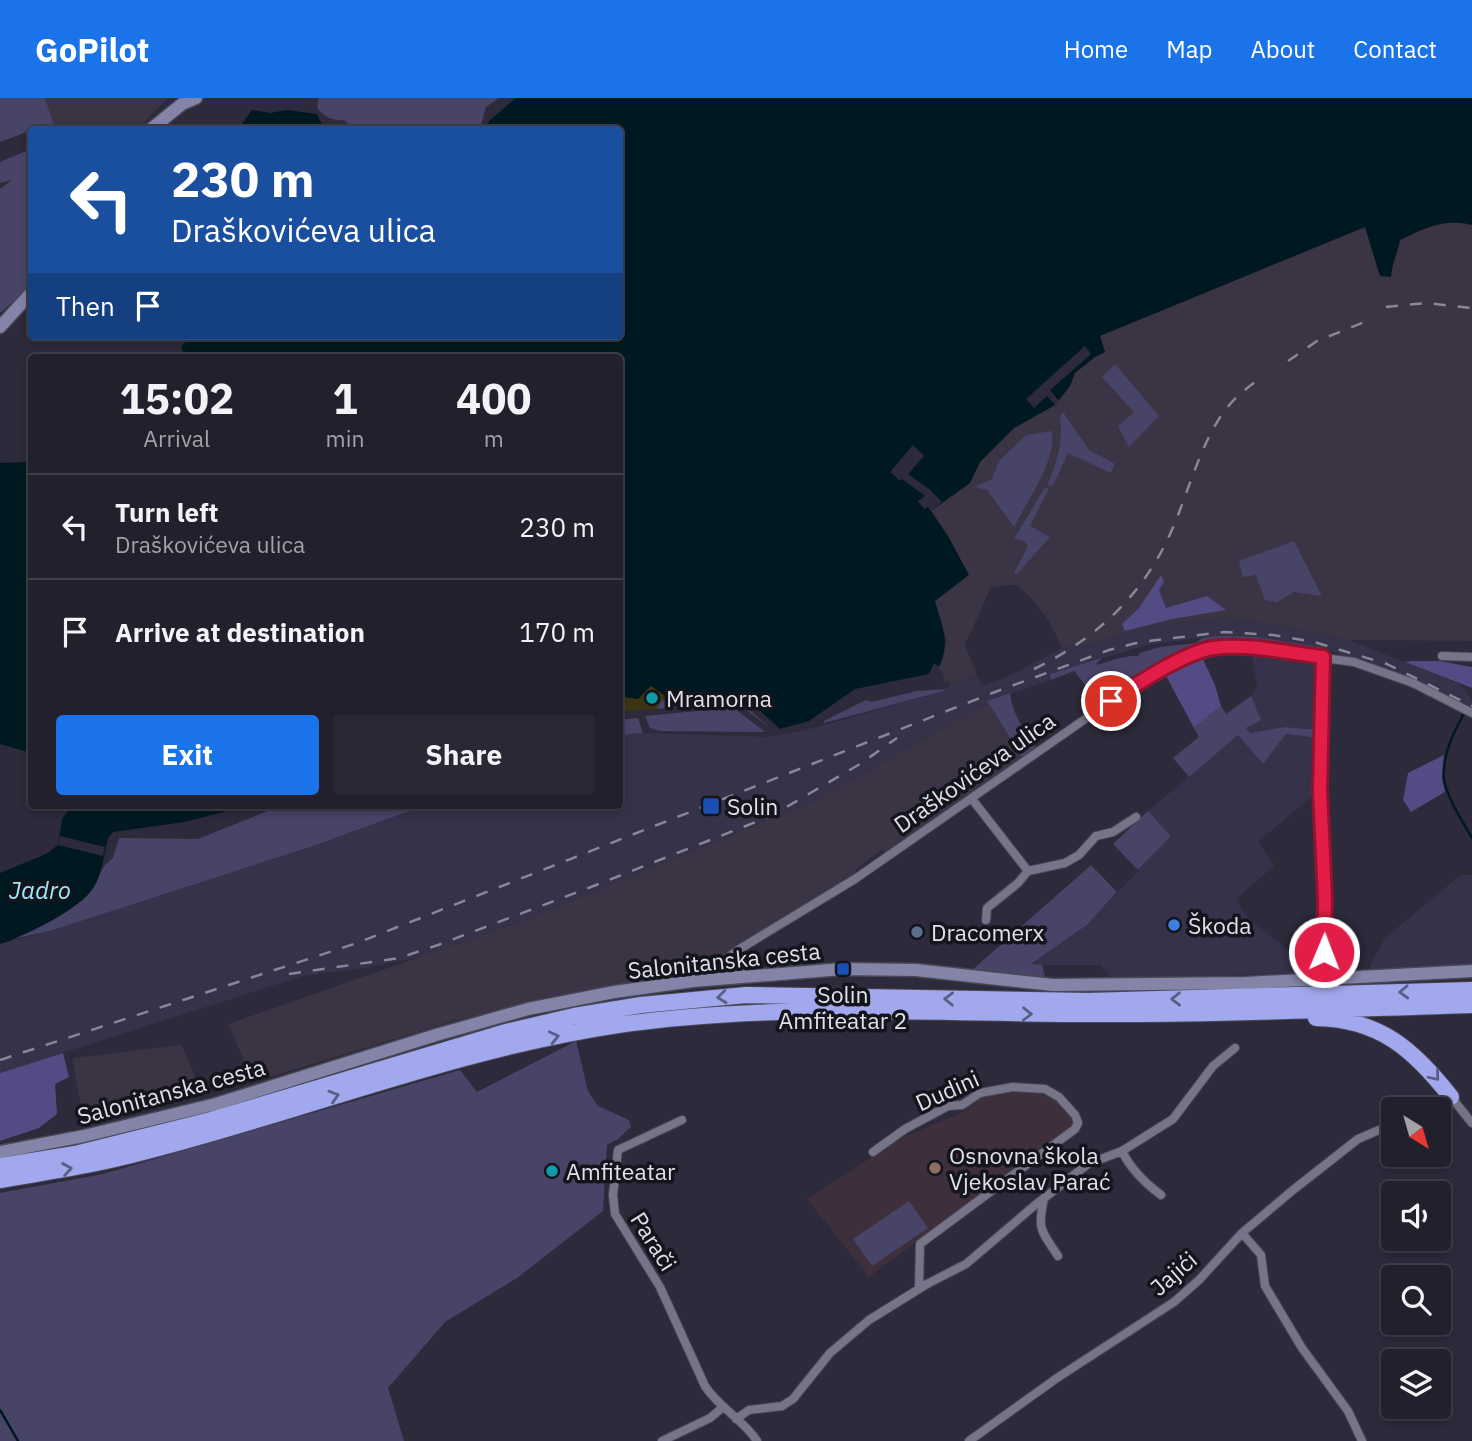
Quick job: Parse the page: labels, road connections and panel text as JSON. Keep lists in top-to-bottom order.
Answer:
{
  "streets": {
    "main road": ["Salonitanska cesta"],
    "street": [
      "Draškovićeva ulica",
      "Dudini",
      "Parači",
      "Jajići"
    ]
  },
  "crossings": [
    ["Draškovićeva ulica", "Salonitanska cesta"]
  ],
  "water": ["Jadro"],
  "places": {
    "other": [
      "Mramorna",
      "Škoda",
      "Dracomerx",
      "Osnovna škola Vjekoslav Parać",
      "Amfiteatar"
    ],
    "transit": ["Solin", "Solin Amfiteatar 2"]
  },
  "north": "bottom right",
  "page": {
    "header": "GoPilot",
    "nav": [
      "Home",
      "Map",
      "About",
      "Contact"
    ],
    "turn": ["230 m", "Draškovićeva ulica"],
    "then": "Then",
    "eta": [
      "15:02",
      "Arrival",
      "1",
      "min",
      "400",
      "m"
    ],
    "list": [
      {
        "name": "Turn left",
        "note": "Draškovićeva ulica",
        "value": "230 m"
      },
      {
        "name": "Arrive at destination",
        "value": "170 m"
      }
    ],
    "buttons": ["Exit", "Share"]
  }
}
